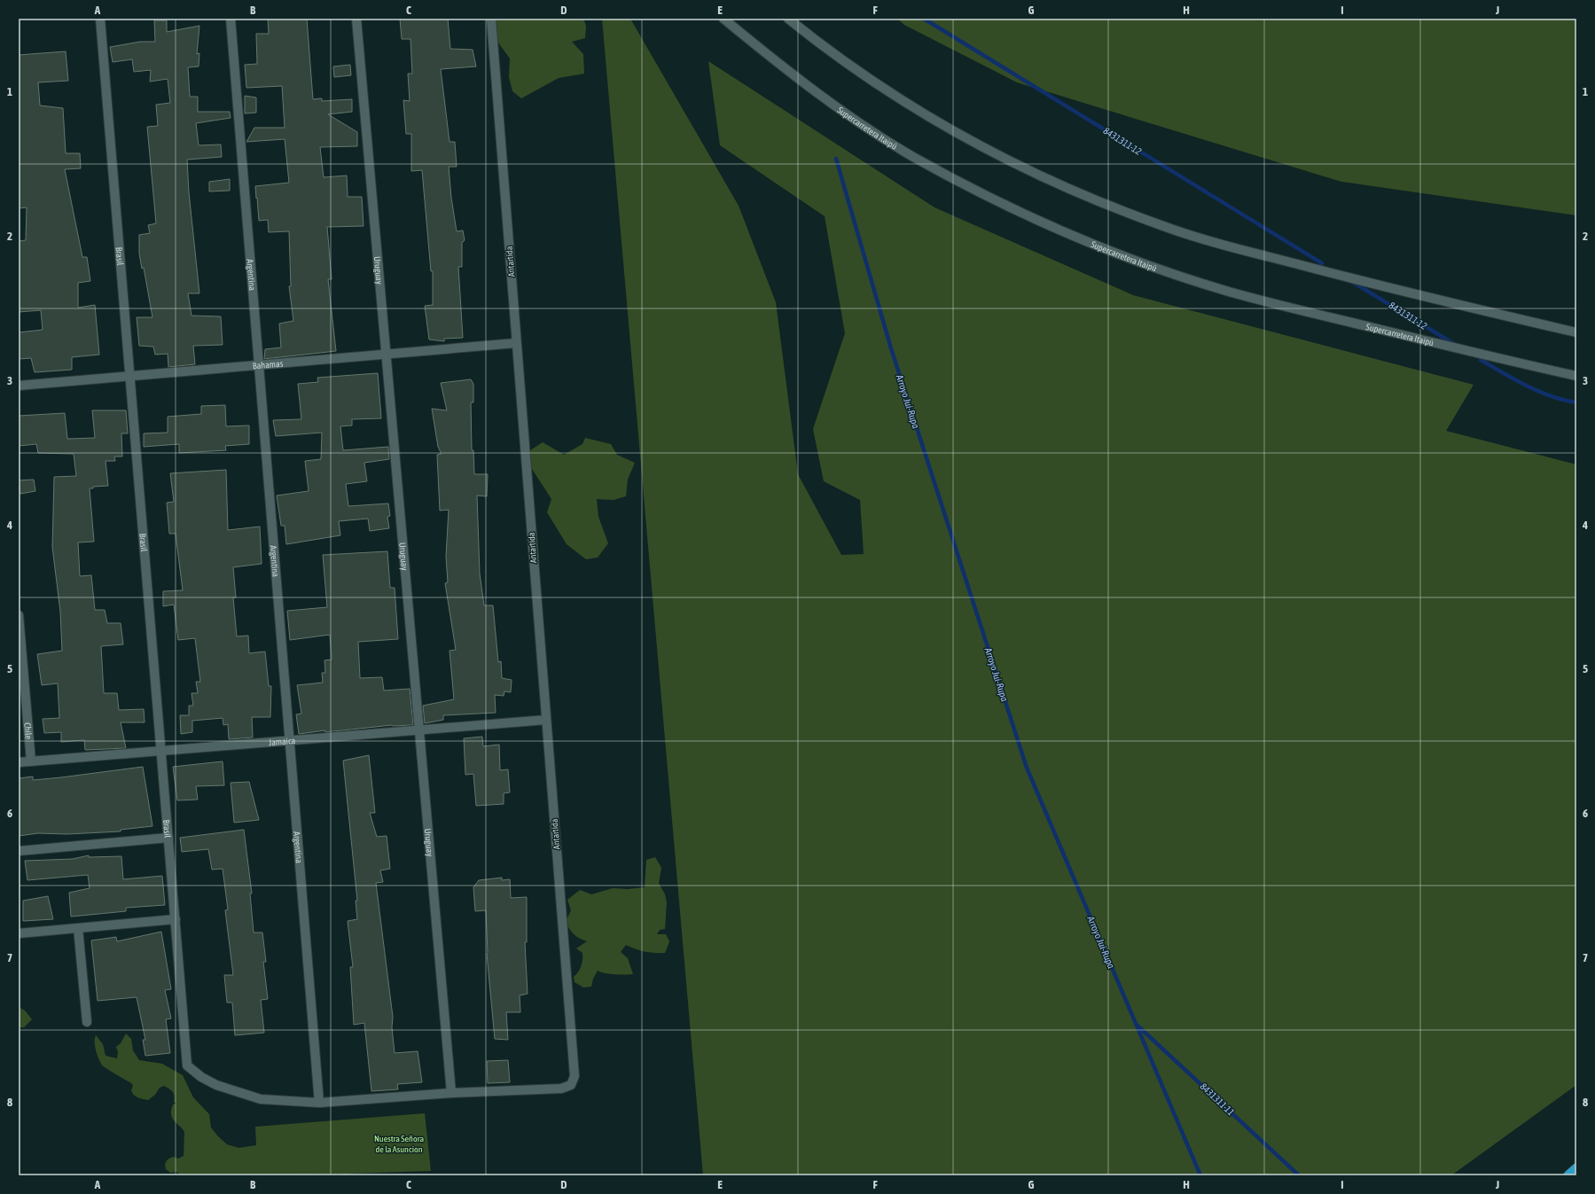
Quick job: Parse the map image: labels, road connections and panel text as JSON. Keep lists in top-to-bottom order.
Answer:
{
  "streets": {
    "street": [
      "Supercarretera Itaipú",
      "Brasil",
      "Antartida",
      "Uruguay",
      "Argentina",
      "Bahamas",
      "Chile",
      "Jamaica"
    ]
  },
  "crossings": [
    ["Brasil", "Argentina"],
    ["Brasil", "Bahamas"],
    ["Brasil", "Jamaica"],
    ["Antartida", "Uruguay"],
    ["Antartida", "Bahamas"],
    ["Antartida", "Jamaica"],
    ["Uruguay", "Bahamas"],
    ["Uruguay", "Jamaica"],
    ["Argentina", "Bahamas"],
    ["Argentina", "Jamaica"],
    ["Chile", "Jamaica"]
  ],
  "water": ["8431311-12", "Arroyo Jui-Rupa", "8431311-11"],
  "parks": ["Nuestra Señora de la Asuncion"],
  "grid": {
    "columns": [
      "A",
      "B",
      "C",
      "D",
      "E",
      "F",
      "G",
      "H",
      "I",
      "J"
    ],
    "rows": [
      "1",
      "2",
      "3",
      "4",
      "5",
      "6",
      "7",
      "8"
    ]
  }
}
